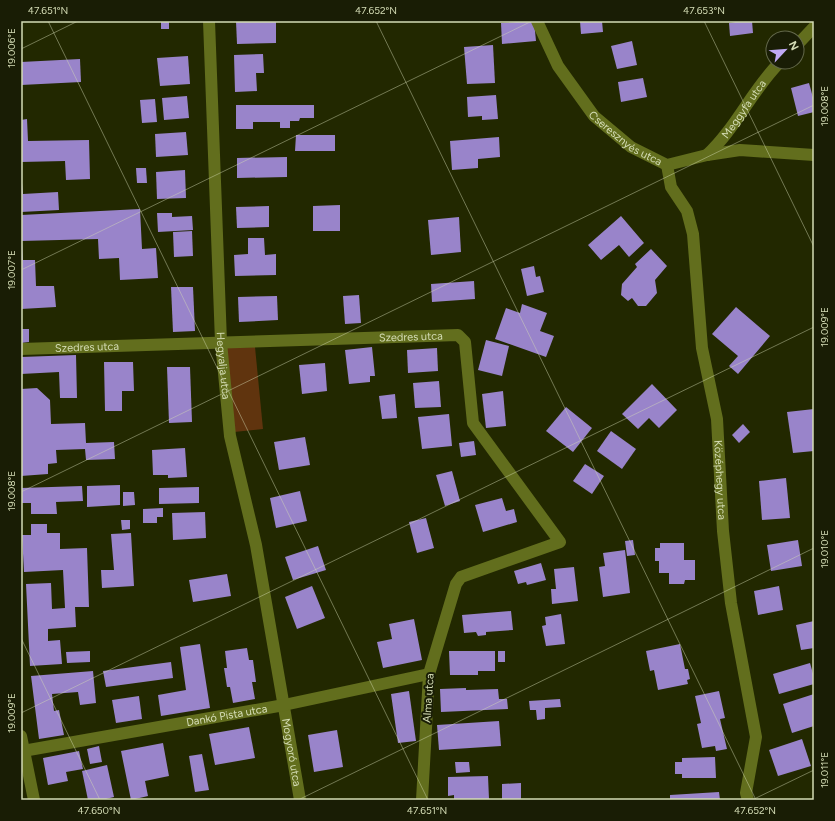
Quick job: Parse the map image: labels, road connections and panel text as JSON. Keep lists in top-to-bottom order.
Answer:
{
  "streets": {
    "street": [
      "Meggyfa utca",
      "Cseresznyés utca",
      "Szedres utca",
      "Hegyalja utca",
      "Középhegy utca",
      "Alma utca",
      "Dankó Pista utca",
      "Mogyoró utca"
    ]
  },
  "crossings": [
    ["Meggyfa utca", "Cseresznyés utca"],
    ["Cseresznyés utca", "Középhegy utca"],
    ["Szedres utca", "Hegyalja utca"],
    ["Szedres utca", "Alma utca"],
    ["Hegyalja utca", "Dankó Pista utca"],
    ["Hegyalja utca", "Mogyoró utca"],
    ["Alma utca", "Dankó Pista utca"],
    ["Dankó Pista utca", "Mogyoró utca"]
  ],
  "north": "top right",
  "coordinates": [
    "47.651°N",
    "47.652°N",
    "47.653°N",
    "19.006°E",
    "19.008°E",
    "19.007°E",
    "19.009°E",
    "19.010°E",
    "19.011°E",
    "47.650°N"
  ]
}
